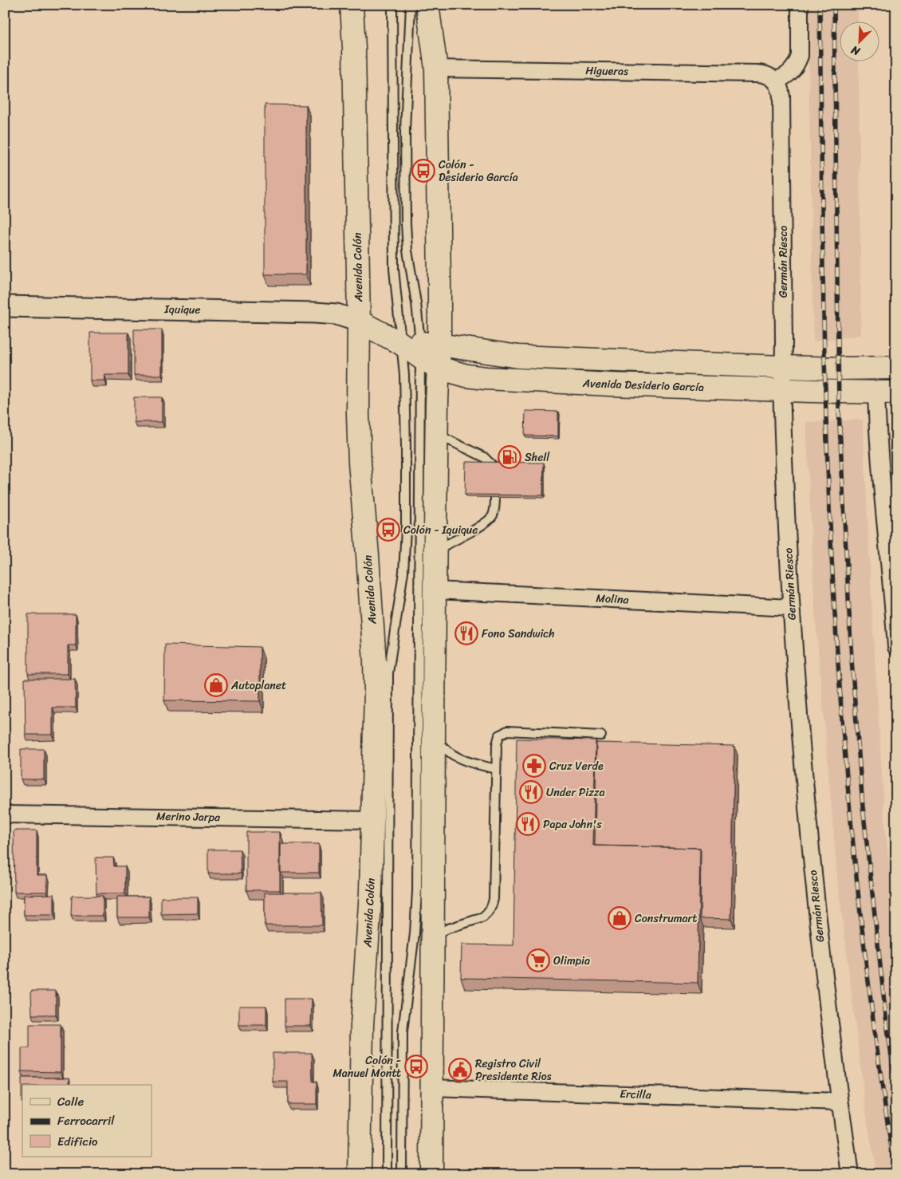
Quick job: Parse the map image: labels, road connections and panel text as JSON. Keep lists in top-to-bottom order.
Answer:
{
  "streets": {
    "main road": ["Avenida Colón", "Avenida Desiderio García"],
    "street": [
      "Higueras",
      "Germán Riesco",
      "Iquique",
      "Molina",
      "Merino Jarpa",
      "Ercilla"
    ]
  },
  "crossings": [
    ["Higueras", "Germán Riesco"],
    ["Germán Riesco", "Avenida Desiderio García"],
    ["Germán Riesco", "Molina"],
    ["Germán Riesco", "Ercilla"],
    ["Avenida Colón", "Iquique"],
    ["Avenida Colón", "Avenida Desiderio García"],
    ["Avenida Colón", "Merino Jarpa"],
    ["Iquique", "Avenida Desiderio García"]
  ],
  "places": {
    "bus stop": ["Colón - Desiderio García", "Colón - Iquique", "Colón - Manuel Montt"],
    "fuel station": ["Shell"],
    "restaurant": ["Fono Sandwich", "Under Pizza", "Papa John's"],
    "shop": ["Autoplanet", "Construmart"],
    "pharmacy": ["Cruz Verde"],
    "supermarket": ["Olimpia"],
    "public building": ["Registro Civil Presidente Rios"]
  },
  "legend": ["Calle", "Ferrocarril", "Edificio"],
  "north": "bottom left"
}
